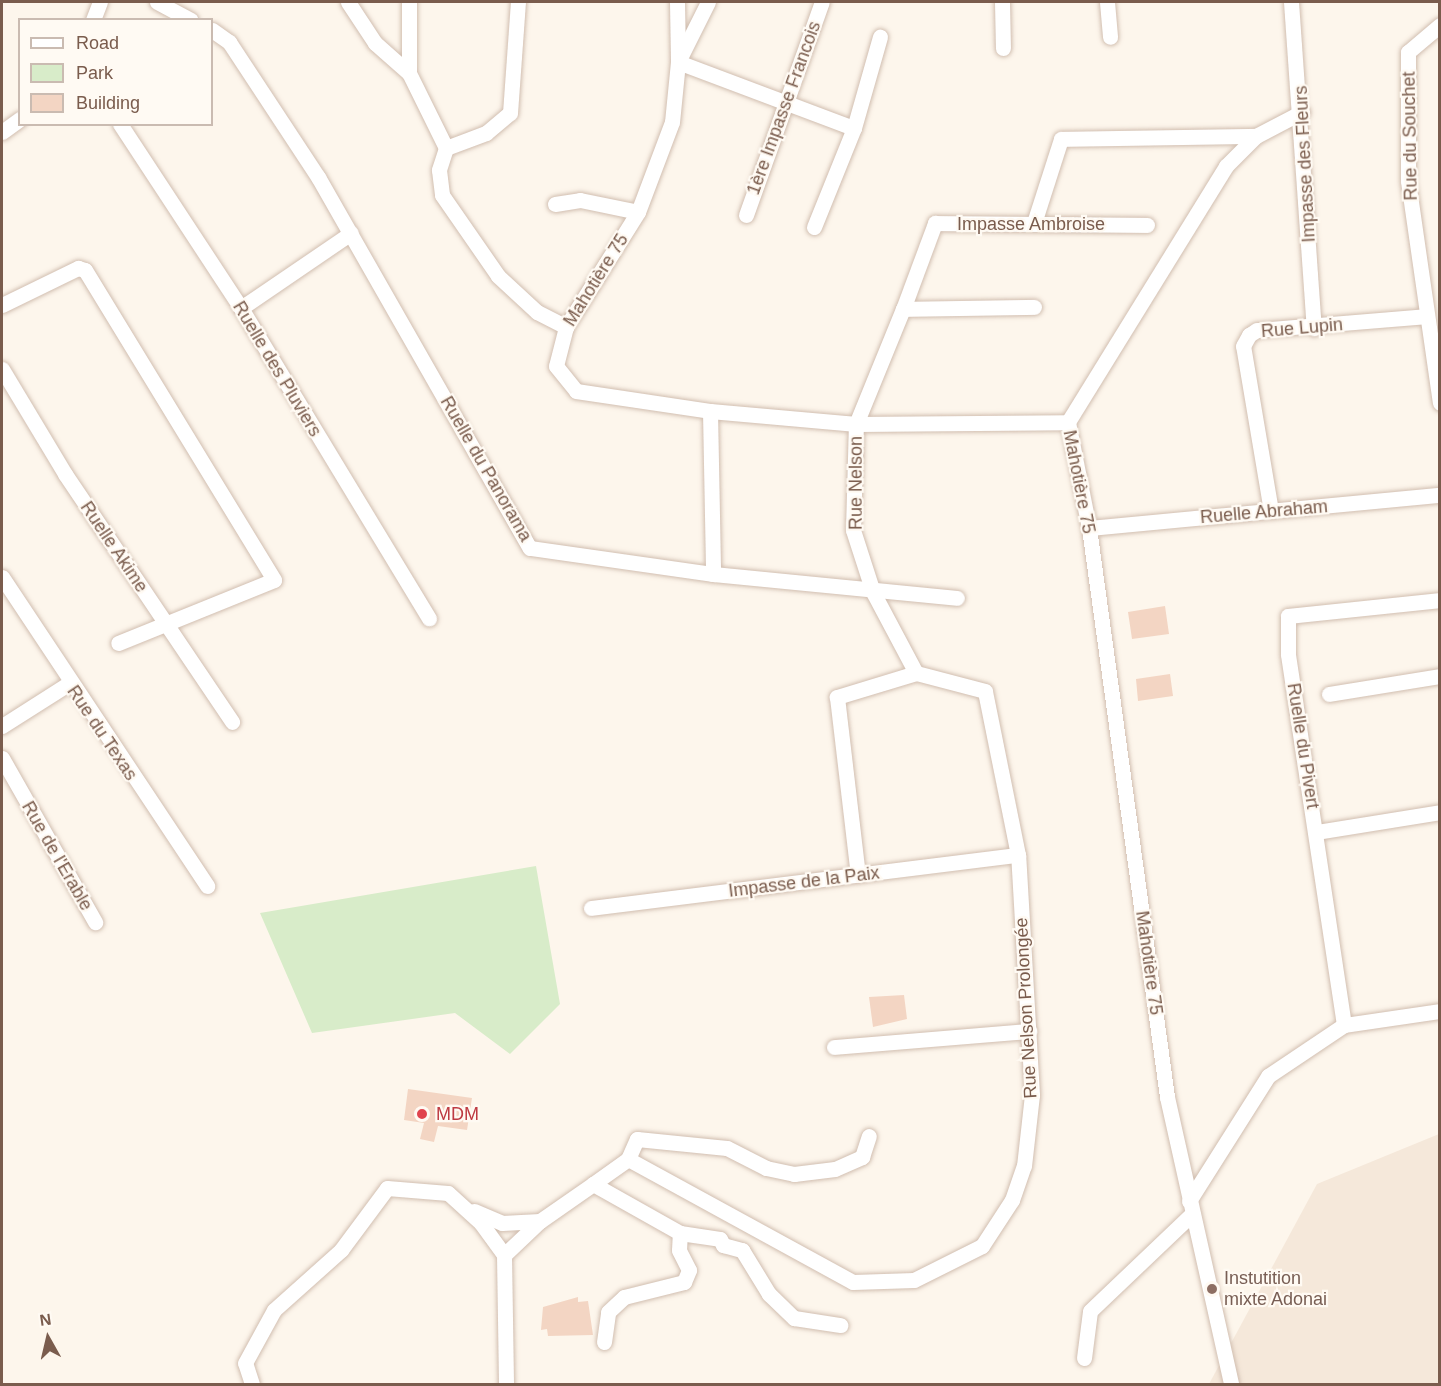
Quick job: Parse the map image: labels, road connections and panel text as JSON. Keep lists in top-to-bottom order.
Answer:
{
  "streets": {
    "street": [
      "1ère Impasse Francois",
      "Rue du Souchet",
      "Impasse des Fleurs",
      "Impasse Ambroise",
      "Mahotière 75",
      "Rue Lupin",
      "Ruelle des Pluviers",
      "Ruelle du Panorama",
      "Rue Nelson",
      "Ruelle Abraham",
      "Ruelle Akime",
      "Rue du Texas",
      "Ruelle du Pivert",
      "Rue de l'Erable",
      "Impasse de la Paix",
      "Rue Nelson Prolongée"
    ]
  },
  "crossings": [
    ["Rue du Souchet", "Rue Lupin"],
    ["Impasse des Fleurs", "Rue Lupin"],
    ["Mahotière 75", "Rue Nelson"],
    ["Mahotière 75", "Ruelle Abraham"],
    ["Rue Lupin", "Ruelle Abraham"],
    ["Ruelle du Panorama", "Rue Nelson"],
    ["Rue Nelson", "Rue Nelson Prolongée"],
    ["Impasse de la Paix", "Rue Nelson Prolongée"]
  ],
  "places": ["MDM", "Instutition mixte Adonai"],
  "legend": ["Road", "Park", "Building"],
  "north": "top"
}
